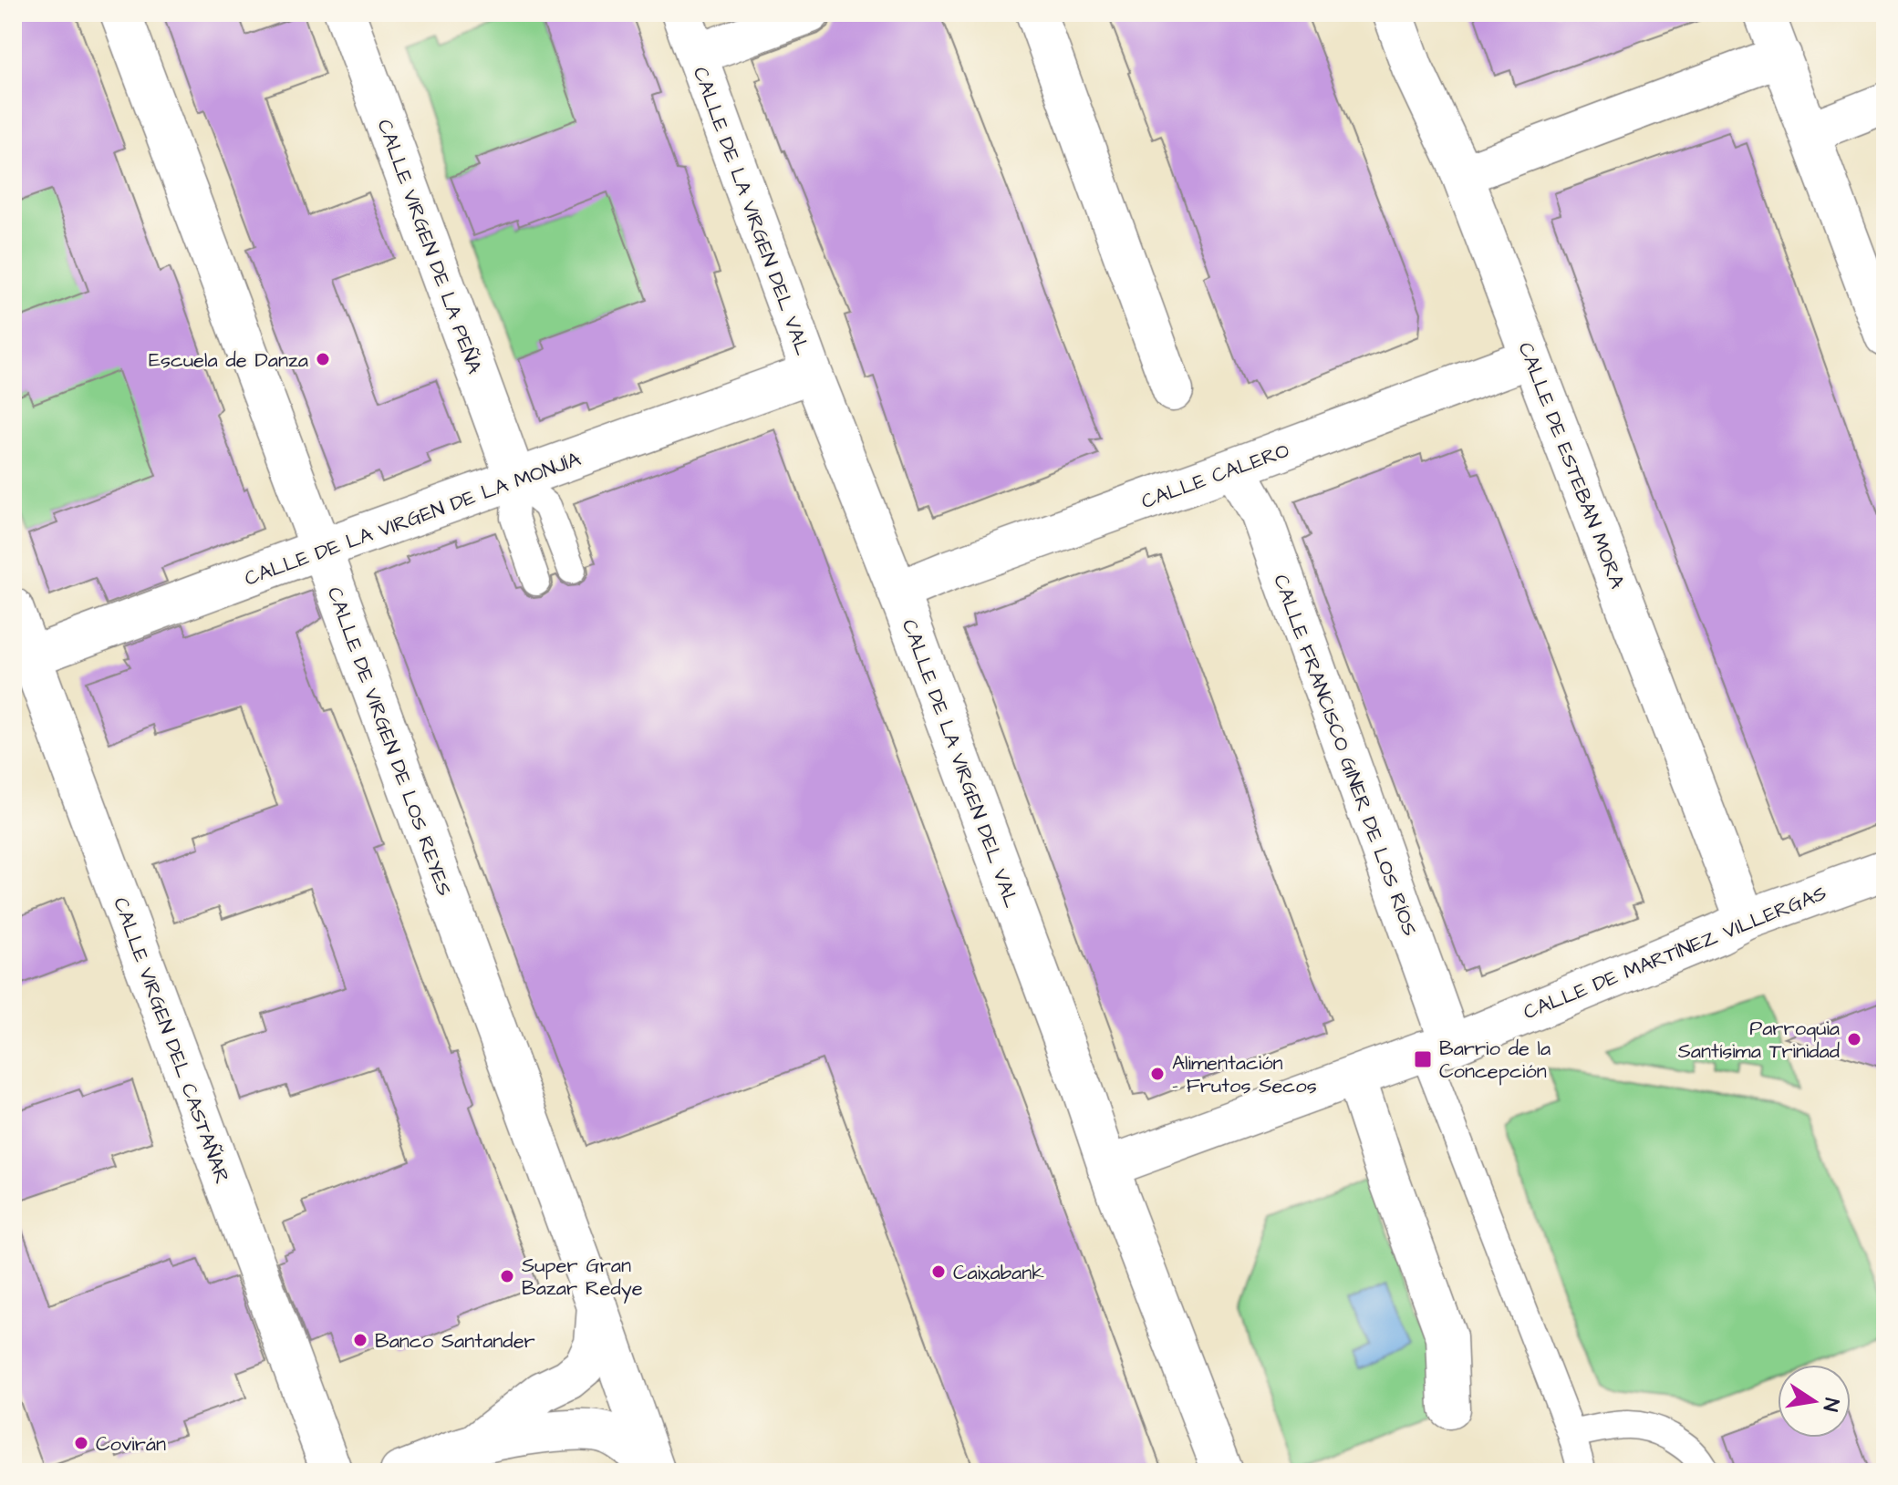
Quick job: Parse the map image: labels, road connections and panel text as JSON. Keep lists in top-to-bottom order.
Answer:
{
  "streets": {
    "street": [
      "CALLE DE LA VIRGEN DEL VAL",
      "CALLE VIRGEN DE LA PEÑA",
      "CALLE DE ESTEBAN MORA",
      "CALLE CALERO",
      "CALLE DE LA VIRGEN DE LA MONJÍA",
      "CALLE DE VIRGEN DE LOS REYES",
      "CALLE FRANCISCO GINER DE LOS RÍOS",
      "CALLE DE MARTÍNEZ VILLERGAS",
      "CALLE VIRGEN DEL CASTAÑAR"
    ]
  },
  "crossings": [
    ["CALLE DE LA VIRGEN DEL VAL", "CALLE CALERO"],
    ["CALLE DE LA VIRGEN DEL VAL", "CALLE DE LA VIRGEN DE LA MONJÍA"],
    ["CALLE DE LA VIRGEN DEL VAL", "CALLE DE MARTÍNEZ VILLERGAS"],
    ["CALLE VIRGEN DE LA PEÑA", "CALLE DE LA VIRGEN DE LA MONJÍA"],
    ["CALLE DE ESTEBAN MORA", "CALLE CALERO"],
    ["CALLE DE ESTEBAN MORA", "CALLE DE MARTÍNEZ VILLERGAS"],
    ["CALLE CALERO", "CALLE FRANCISCO GINER DE LOS RÍOS"],
    ["CALLE DE LA VIRGEN DE LA MONJÍA", "CALLE DE VIRGEN DE LOS REYES"],
    ["CALLE DE LA VIRGEN DE LA MONJÍA", "CALLE VIRGEN DEL CASTAÑAR"],
    ["CALLE FRANCISCO GINER DE LOS RÍOS", "CALLE DE MARTÍNEZ VILLERGAS"]
  ],
  "places": {
    "other": [
      "Escuela de Danza",
      "Parroquia Santísima Trinidad",
      "Alimentación - Frutos Secos",
      "Caixabank",
      "Super Gran Bazar Redye",
      "Banco Santander",
      "Covirán"
    ],
    "transit": ["Barrio de la Concepción"]
  },
  "north": "right"
}
